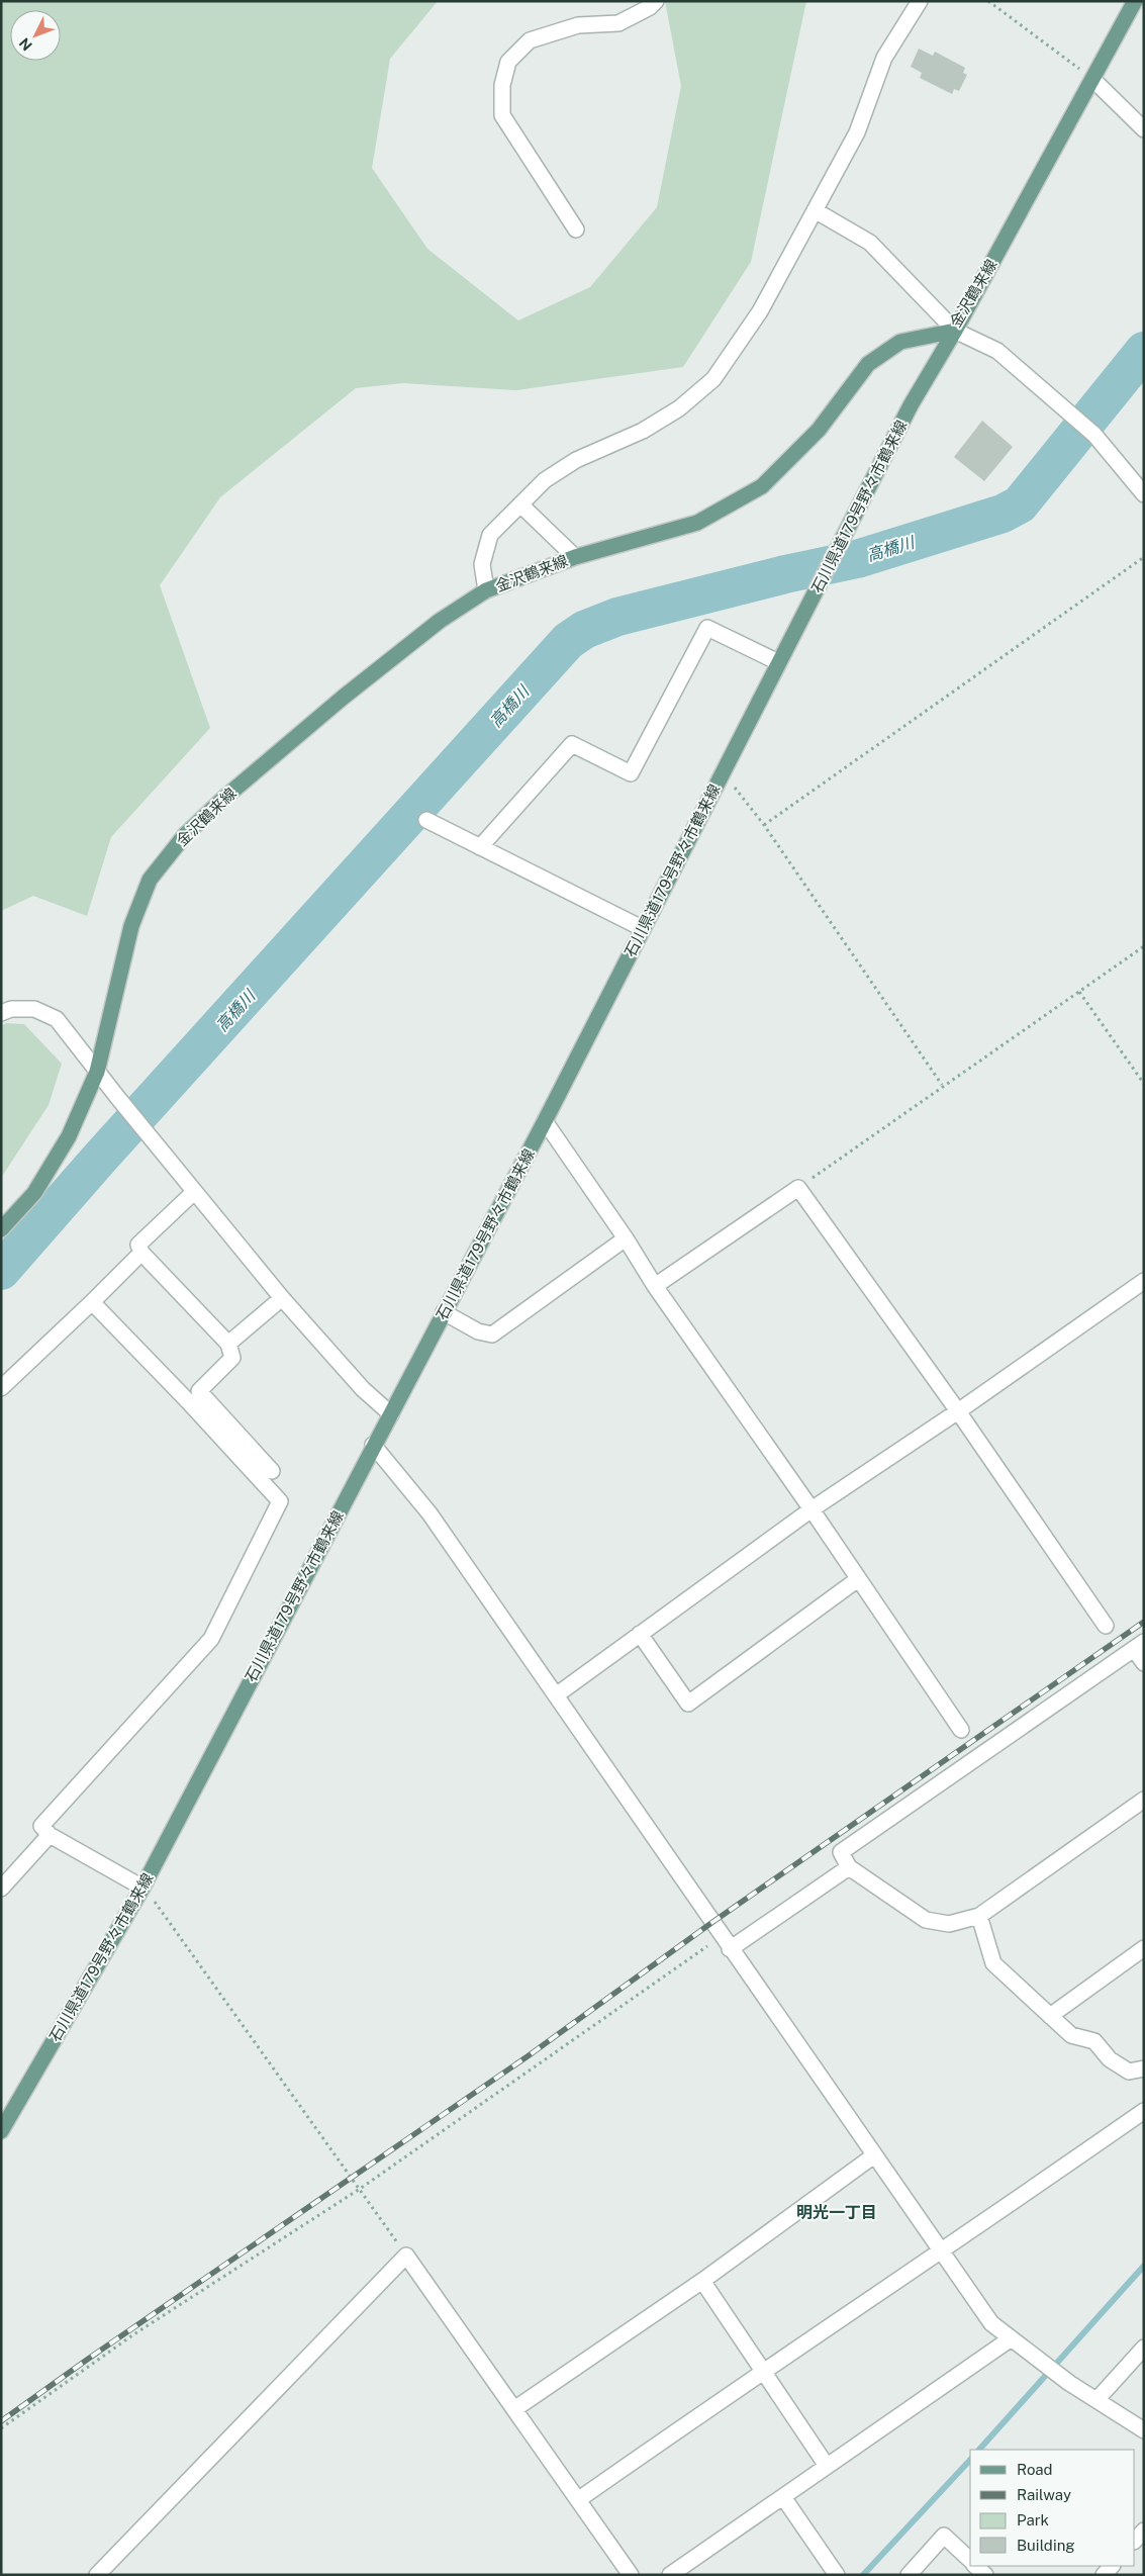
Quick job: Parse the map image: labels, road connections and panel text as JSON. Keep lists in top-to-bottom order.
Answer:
{
  "streets": {
    "main road": ["金沢鶴来線", "石川県道179号野々市鶴来線"]
  },
  "crossings": [
    ["金沢鶴来線", "石川県道179号野々市鶴来線"]
  ],
  "districts": ["明光一丁目"],
  "water": ["高橋川"],
  "legend": [
    "Road",
    "Railway",
    "Park",
    "Building"
  ],
  "north": "bottom left"
}
